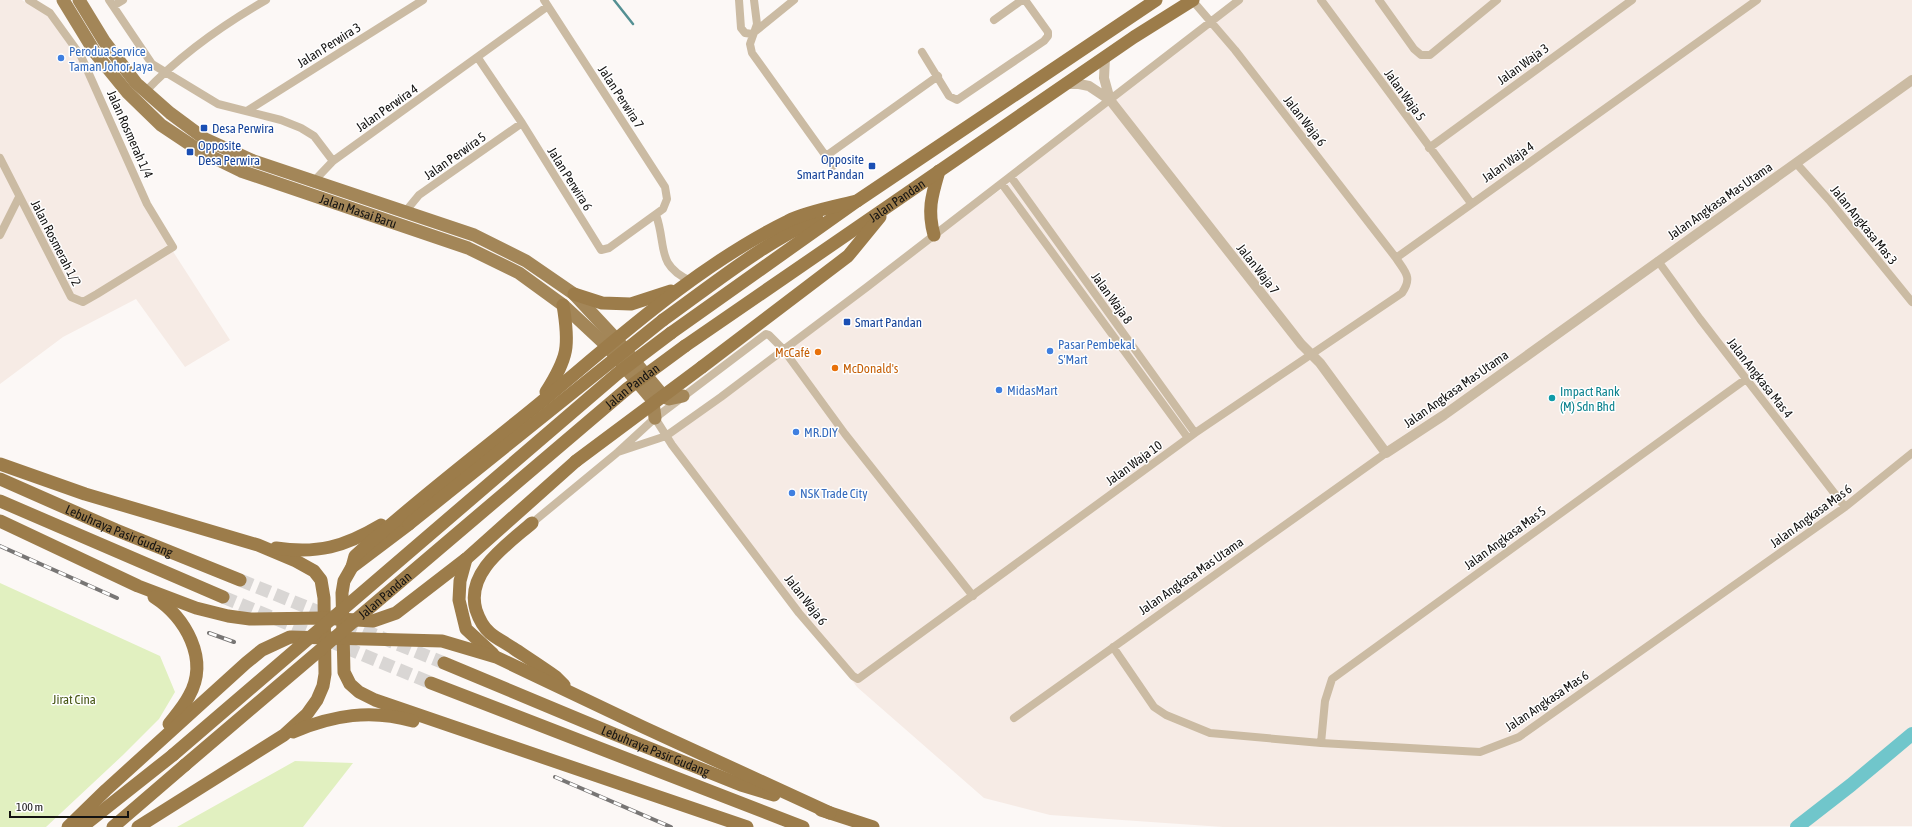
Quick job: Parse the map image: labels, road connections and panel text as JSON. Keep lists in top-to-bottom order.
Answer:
{
  "streets": {
    "highway": ["Jalan Pandan", "Lebuhraya Pasir Gudang"],
    "main road": ["Jalan Masai Baru"],
    "street": [
      "Jalan Perwira 3",
      "Jalan Waja 3",
      "Jalan Waja 5",
      "Jalan Perwira 7",
      "Jalan Perwira 4",
      "Jalan Waja 6",
      "Jalan Rosmerah 1/4",
      "Jalan Perwira 5",
      "Jalan Waja 4",
      "Jalan Perwira 6",
      "Jalan Angkasa Mas Utama",
      "Jalan Angkasa Mas 3",
      "Jalan Rosmerah 1/2",
      "Jalan Waja 7",
      "Jalan Waja 8",
      "Jalan Angkasa Mas 4",
      "Jalan Waja 10",
      "Jalan Angkasa Mas 6",
      "Jalan Angkasa Mas 5"
    ]
  },
  "crossings": [
    ["Jalan Waja 3", "Jalan Waja 5"],
    ["Jalan Waja 5", "Jalan Waja 4"],
    ["Jalan Perwira 7", "Jalan Perwira 6"],
    ["Jalan Perwira 4", "Jalan Perwira 6"],
    ["Jalan Perwira 4", "Jalan Masai Baru"],
    ["Jalan Waja 6", "Jalan Waja 4"],
    ["Jalan Waja 6", "Jalan Pandan"],
    ["Jalan Waja 6", "Jalan Masai Baru"],
    ["Jalan Waja 6", "Jalan Waja 10"],
    ["Jalan Rosmerah 1/4", "Jalan Rosmerah 1/2"],
    ["Jalan Perwira 5", "Jalan Perwira 6"],
    ["Jalan Perwira 5", "Jalan Masai Baru"],
    ["Jalan Pandan", "Jalan Waja 7"],
    ["Jalan Angkasa Mas Utama", "Jalan Angkasa Mas 3"],
    ["Jalan Angkasa Mas Utama", "Jalan Waja 7"],
    ["Jalan Angkasa Mas Utama", "Jalan Angkasa Mas 4"],
    ["Jalan Angkasa Mas Utama", "Jalan Angkasa Mas 6"],
    ["Jalan Waja 7", "Jalan Waja 10"],
    ["Jalan Waja 8", "Jalan Waja 10"],
    ["Jalan Angkasa Mas 4", "Jalan Angkasa Mas 6"],
    ["Jalan Angkasa Mas 4", "Jalan Angkasa Mas 5"],
    ["Jalan Angkasa Mas 6", "Jalan Angkasa Mas 5"]
  ],
  "parks": ["Jirat Cina"],
  "places": {
    "other": [
      "Perodua Service Taman Johor Jaya",
      "Pasar Pembekal S'Mart",
      "McCafé",
      "McDonald's",
      "MidasMart",
      "Impact Rank (M) Sdn Bhd",
      "MR.DIY",
      "NSK Trade City"
    ],
    "transit": [
      "Desa Perwira",
      "Opposite Desa Perwira",
      "Opposite Smart Pandan",
      "Smart Pandan"
    ]
  },
  "scale_bar": "100 m"
}
